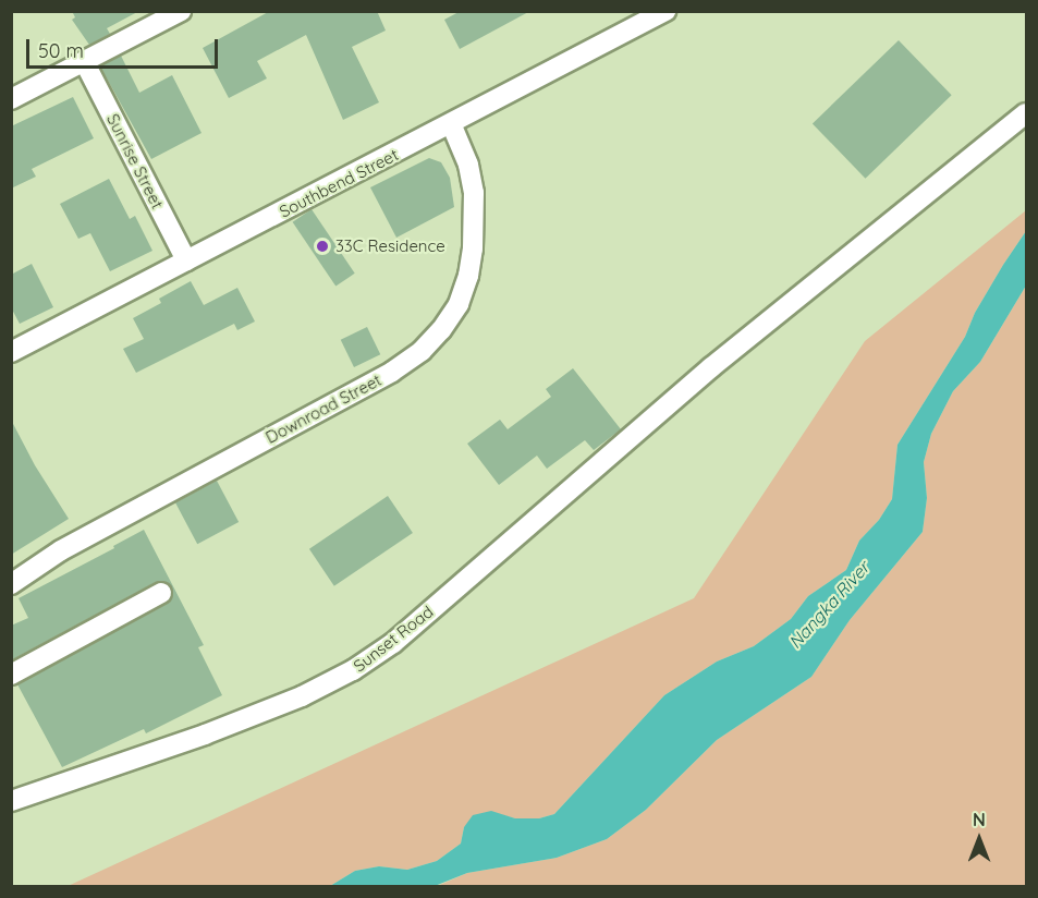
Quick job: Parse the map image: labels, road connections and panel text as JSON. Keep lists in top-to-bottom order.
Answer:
{
  "streets": {
    "street": [
      "Sunrise Street",
      "Southbend Street",
      "Downroad Street",
      "Sunset Road"
    ]
  },
  "crossings": [
    ["Sunrise Street", "Southbend Street"],
    ["Southbend Street", "Downroad Street"]
  ],
  "water": ["Nangka River"],
  "places": ["33C Residence"],
  "scale_bar": "50 m",
  "north": "top"
}
